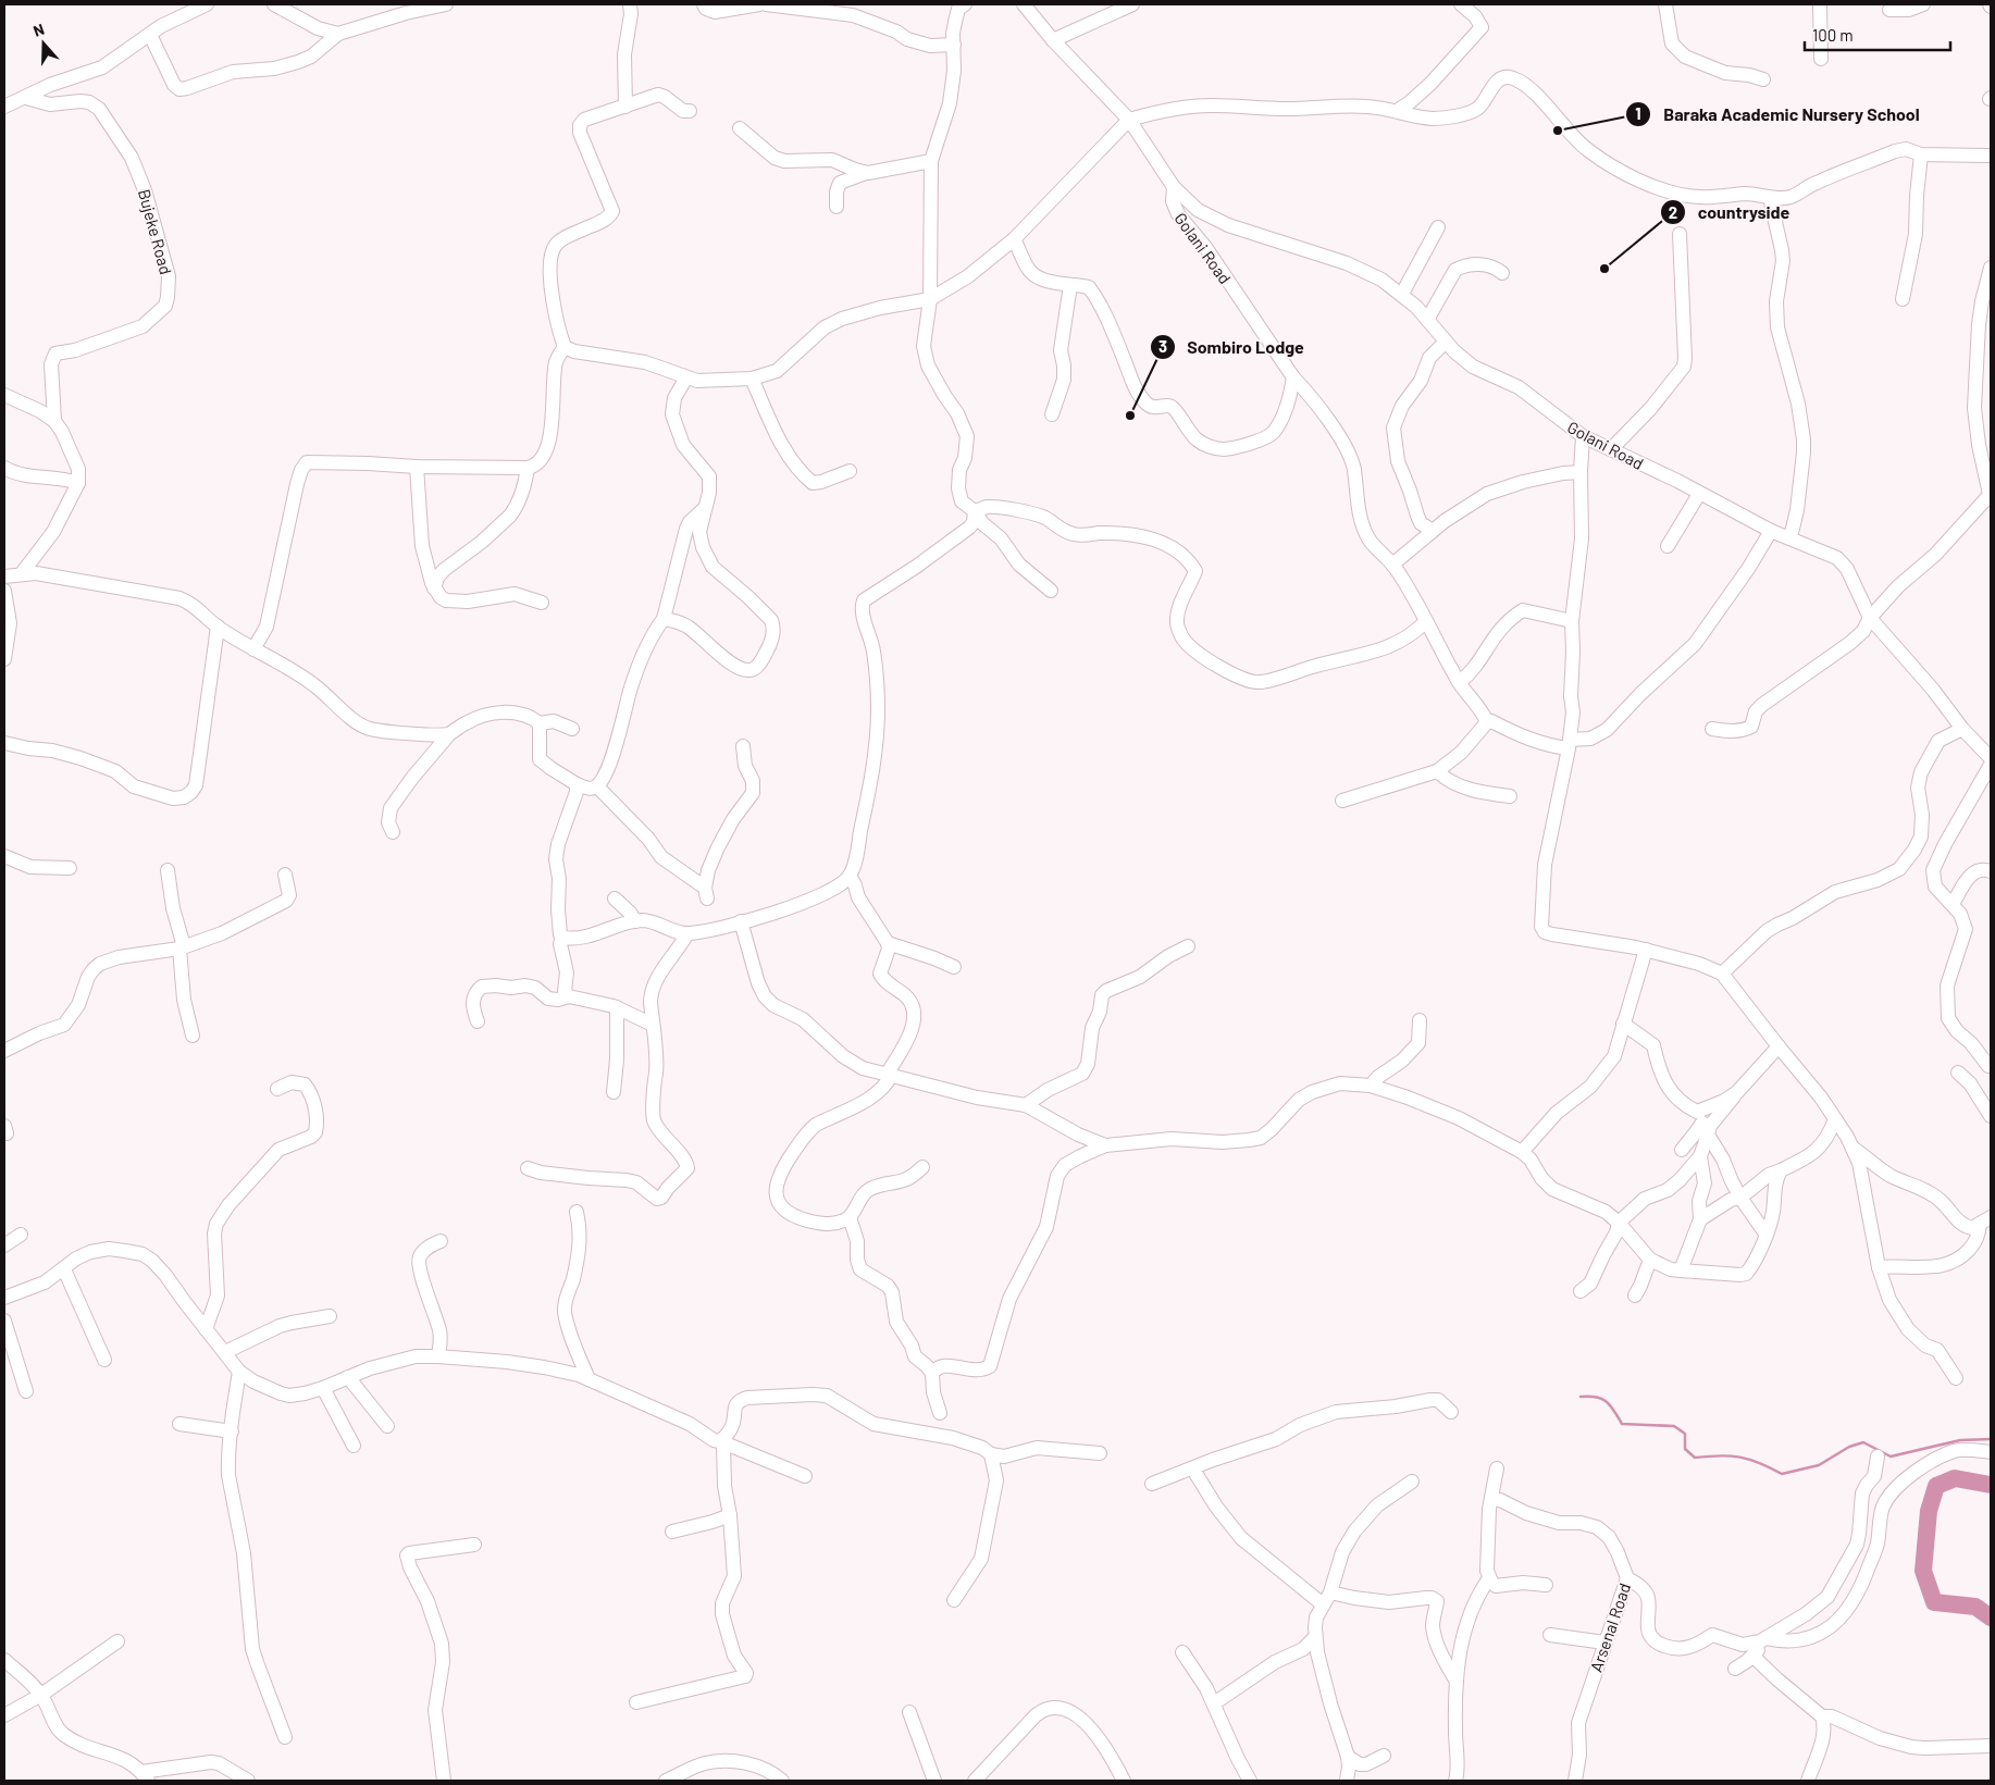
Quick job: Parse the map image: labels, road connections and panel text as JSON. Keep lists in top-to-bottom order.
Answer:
{
  "streets": {
    "street": ["Bujeke Road", "Golani Road", "Arsenal Road"]
  },
  "places": ["Baraka Academic Nursery School", "countryside", "Sombiro Lodge"],
  "scale_bar": "100 m",
  "north": "top"
}
